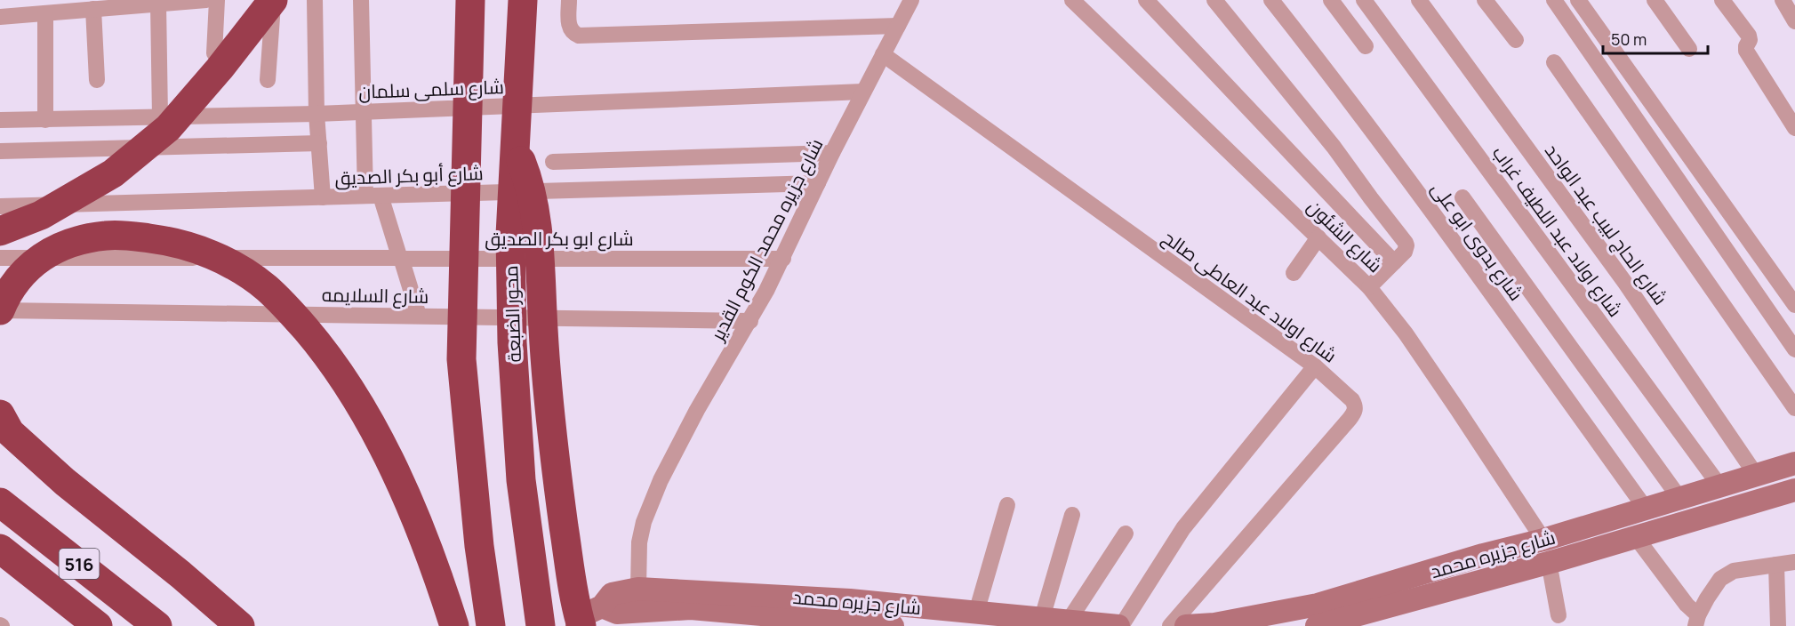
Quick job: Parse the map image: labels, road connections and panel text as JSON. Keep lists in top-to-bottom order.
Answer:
{
  "streets": {
    "highway": ["محور الضبعة", "516"],
    "main road": ["شارع جزيره محمد"],
    "street": [
      "شارع سلمى سلمان",
      "شارع أبو بكر الصديق",
      "شارع الحاج لبيب عبد الواحد",
      "شارع اولاد عبد اللطيف غراب",
      "شارع الشئون",
      "شارع ابو بكر الصديق",
      "شارع جزيره محمد الكوم القدير",
      "شارع بدوى ابو على",
      "شارع السلايمه",
      "شارع اولاد عبد العاطى صالح"
    ]
  },
  "crossings": [
    ["شارع سلمى سلمان", "شارع جزيره محمد الكوم القدير"],
    ["شارع أبو بكر الصديق", "شارع جزيره محمد الكوم القدير"],
    ["شارع الحاج لبيب عبد الواحد", "شارع جزيره محمد"],
    ["شارع اولاد عبد اللطيف غراب", "شارع جزيره محمد"],
    ["شارع الشئون", "شارع جزيره محمد"],
    ["شارع ابو بكر الصديق", "شارع جزيره محمد الكوم القدير"],
    ["شارع جزيره محمد الكوم القدير", "شارع السلايمه"],
    ["شارع جزيره محمد الكوم القدير", "شارع اولاد عبد العاطى صالح"],
    ["شارع جزيره محمد الكوم القدير", "شارع جزيره محمد"],
    ["شارع بدوى ابو على", "شارع جزيره محمد"]
  ],
  "scale_bar": "50 m"
}
